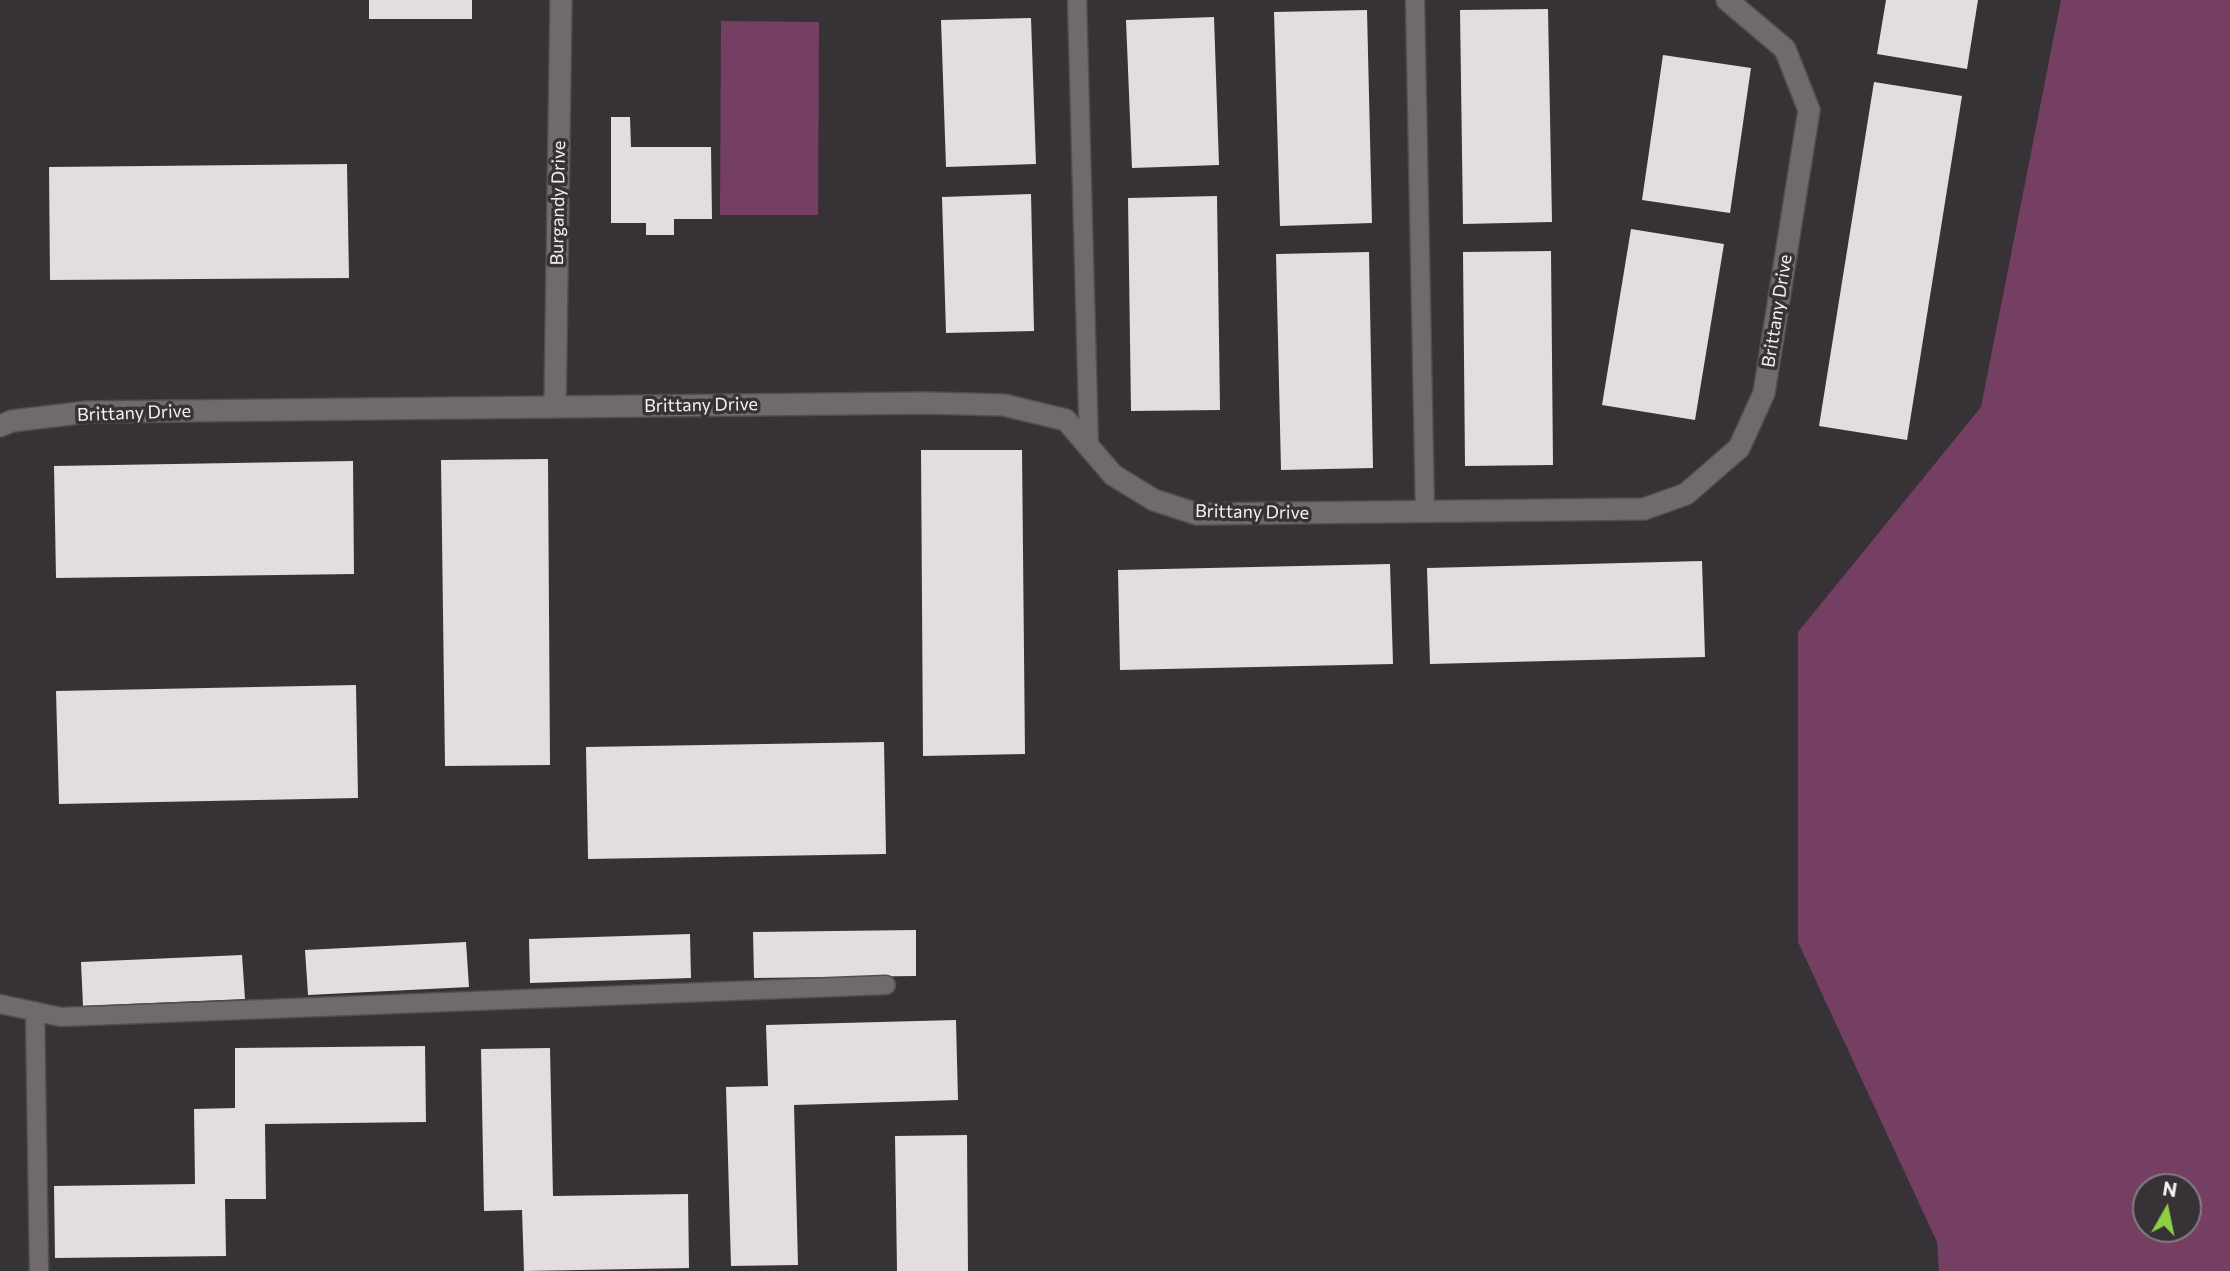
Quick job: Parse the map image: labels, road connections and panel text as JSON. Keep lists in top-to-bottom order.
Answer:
{
  "streets": {
    "street": ["Burgandy Drive", "Brittany Drive"]
  },
  "crossings": [
    ["Burgandy Drive", "Brittany Drive"]
  ],
  "north": "top"
}
